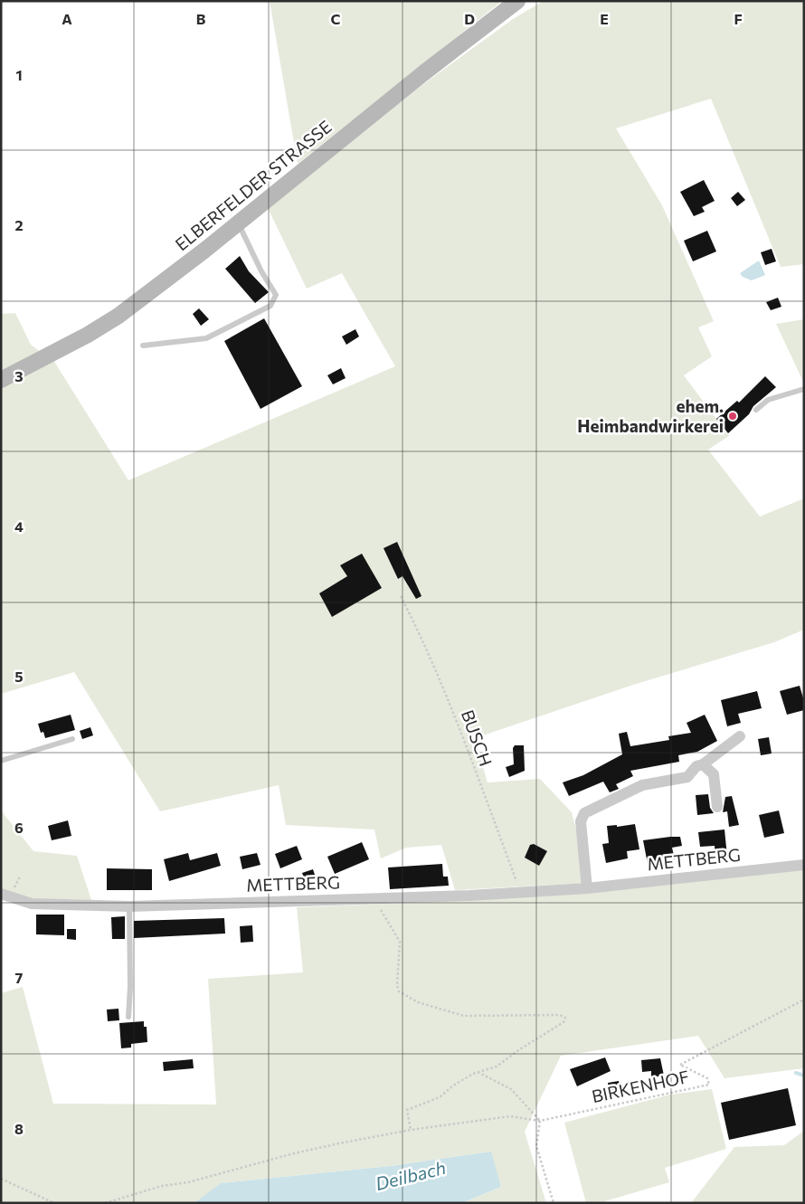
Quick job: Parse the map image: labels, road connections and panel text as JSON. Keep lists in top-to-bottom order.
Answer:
{
  "streets": {
    "main road": ["ELBERFELDER STRASSE"],
    "street": ["METTBERG"],
    "path": ["BUSCH", "BIRKENHOF"]
  },
  "crossings": [
    ["BUSCH", "METTBERG"]
  ],
  "water": ["Deilbach"],
  "places": ["ehem. Heimbandwirkerei"],
  "grid": {
    "columns": [
      "A",
      "B",
      "C",
      "D",
      "E",
      "F"
    ],
    "rows": [
      "1",
      "2",
      "3",
      "4",
      "5",
      "6",
      "7",
      "8"
    ]
  }
}
